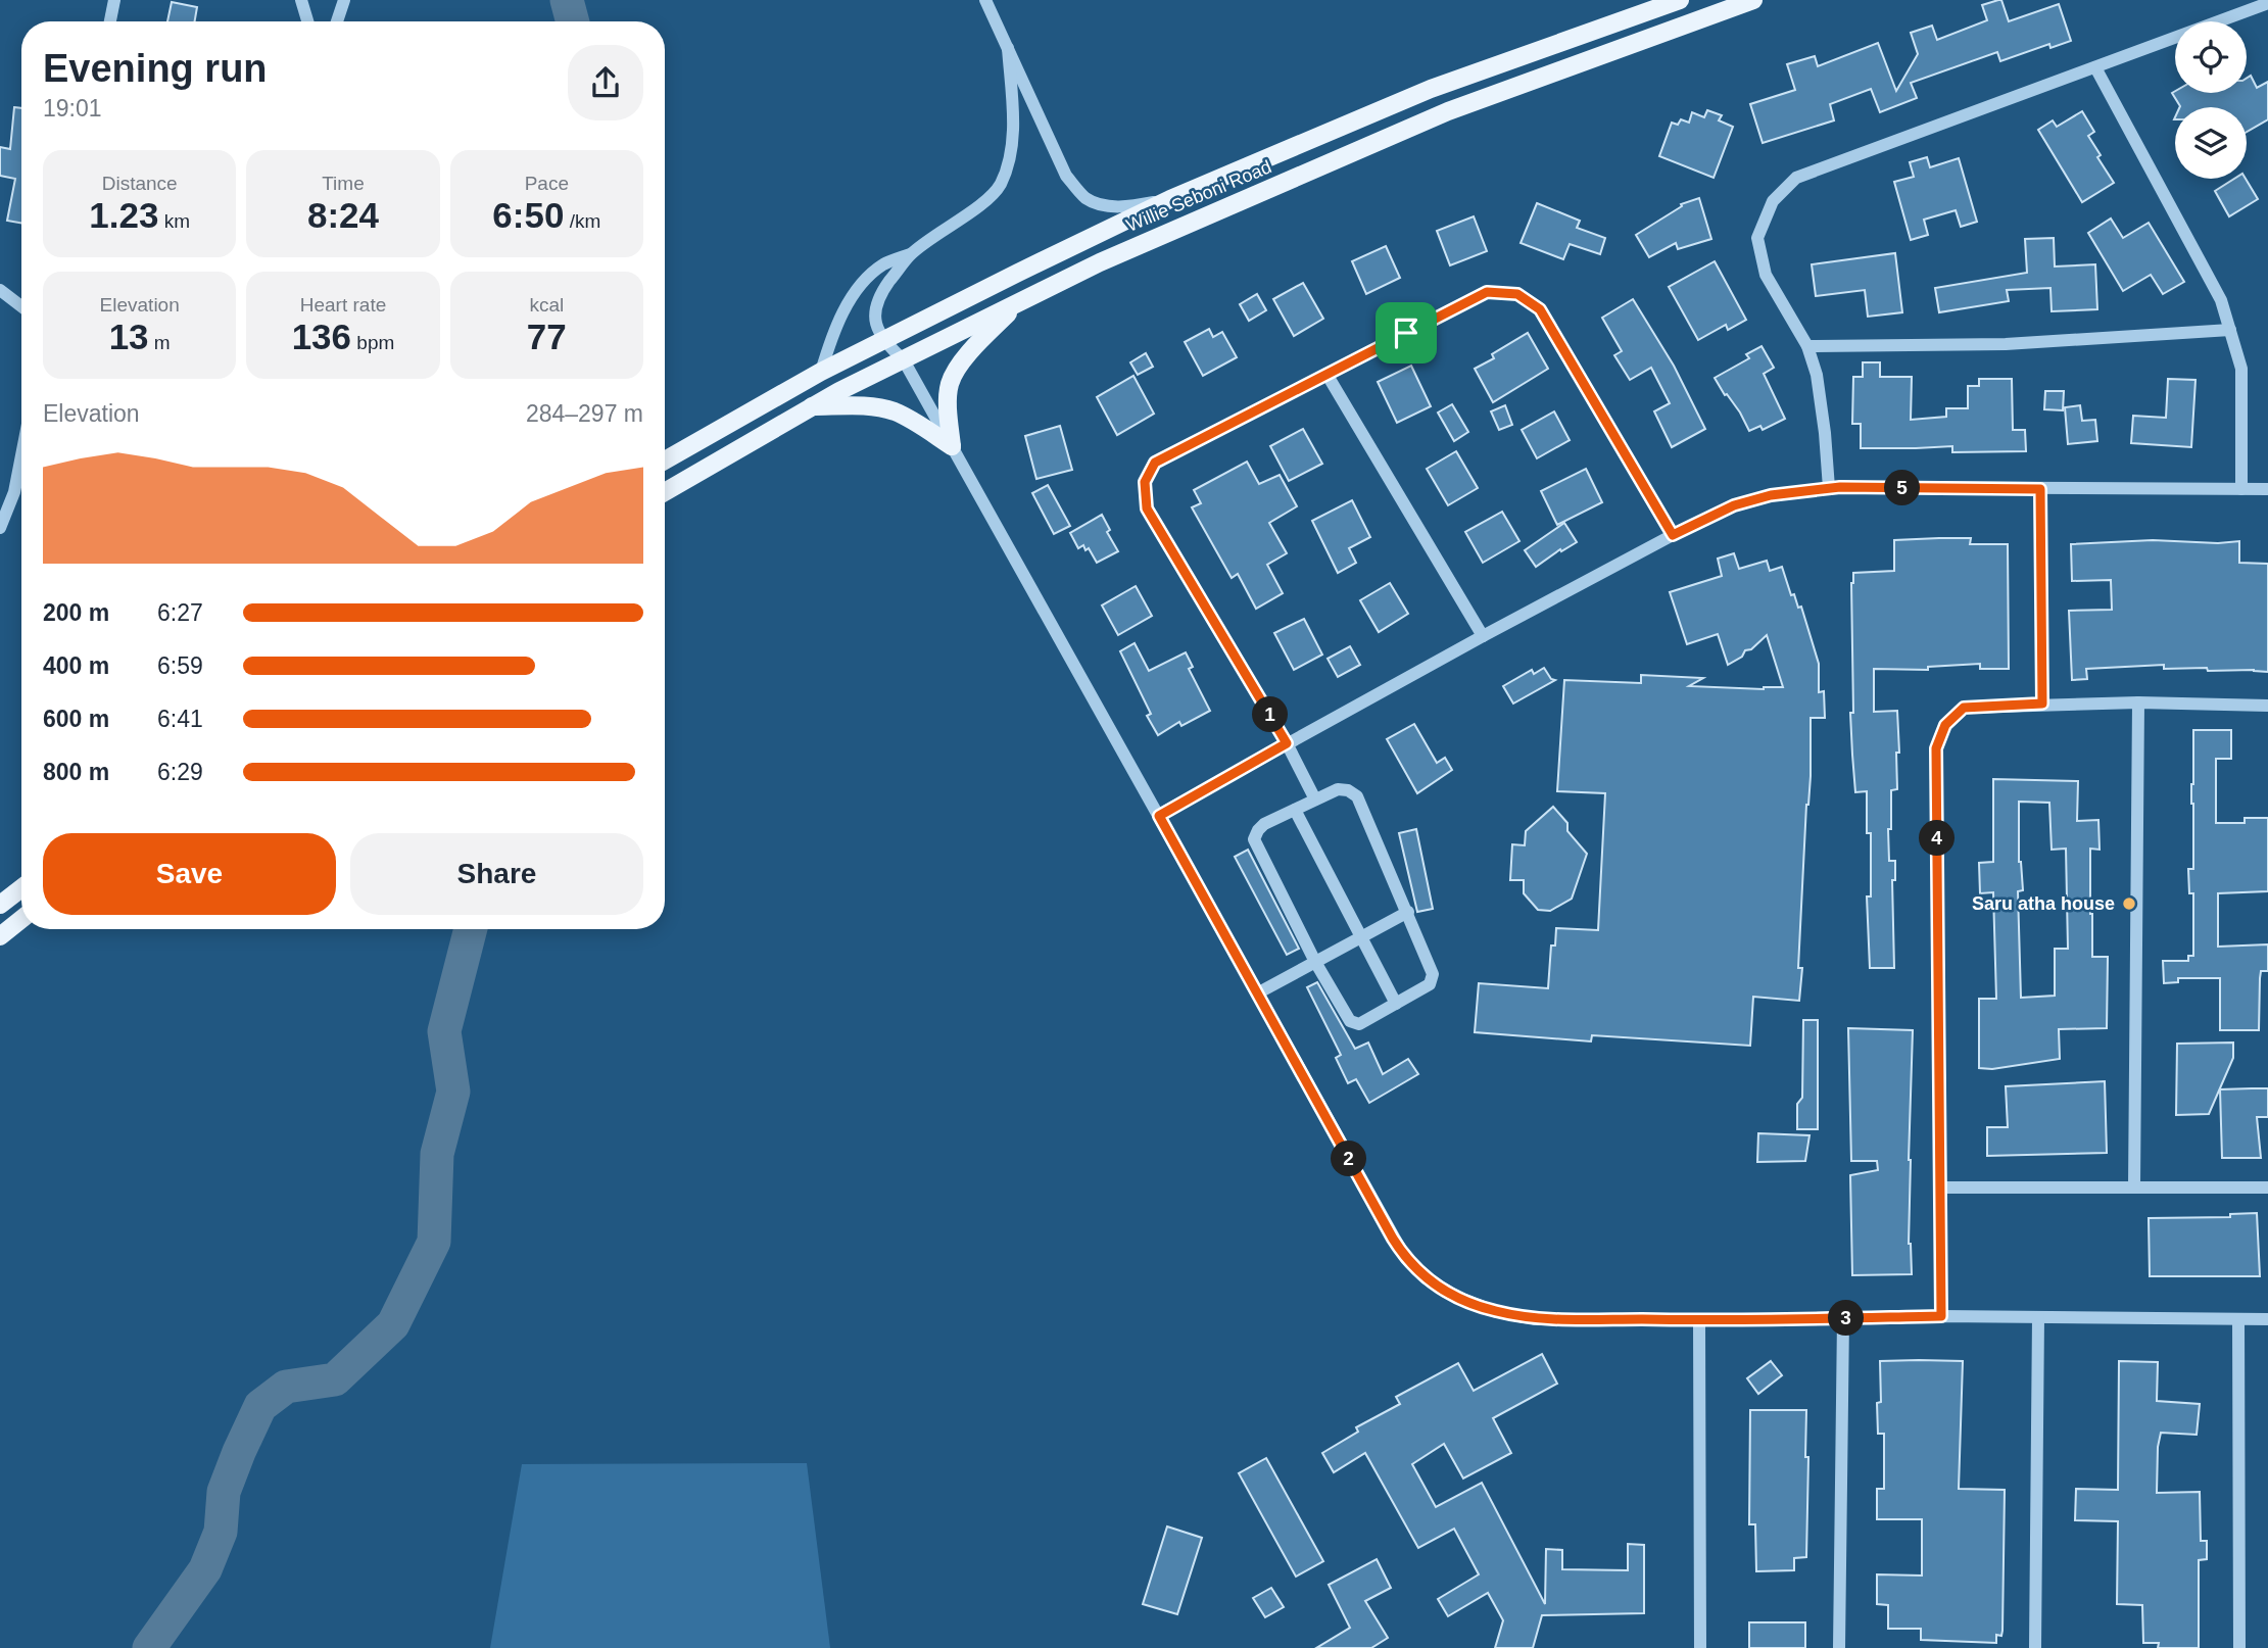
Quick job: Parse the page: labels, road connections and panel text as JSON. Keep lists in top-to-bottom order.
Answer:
{
  "streets": {
    "main road": ["Willie Seboni Road"]
  },
  "places": ["Saru atha house"],
  "page": {
    "heading": ["Evening run", "19:01"],
    "stats": [
      ["Distance", "1.23 km"],
      ["Time", "8:24"],
      ["Pace", "6:50 /km"],
      ["Elevation", "13 m"],
      ["Heart rate", "136 bpm"],
      ["kcal", "77"]
    ],
    "chart": ["Elevation", "284–297 m"],
    "pins": [
      "5",
      "1",
      "4",
      "2",
      "3"
    ],
    "list": [
      {
        "name": "200 m",
        "note": "6:27"
      },
      {
        "name": "400 m",
        "note": "6:59"
      },
      {
        "name": "600 m",
        "note": "6:41"
      },
      {
        "name": "800 m",
        "note": "6:29"
      }
    ],
    "buttons": ["Save", "Share"]
  }
}
